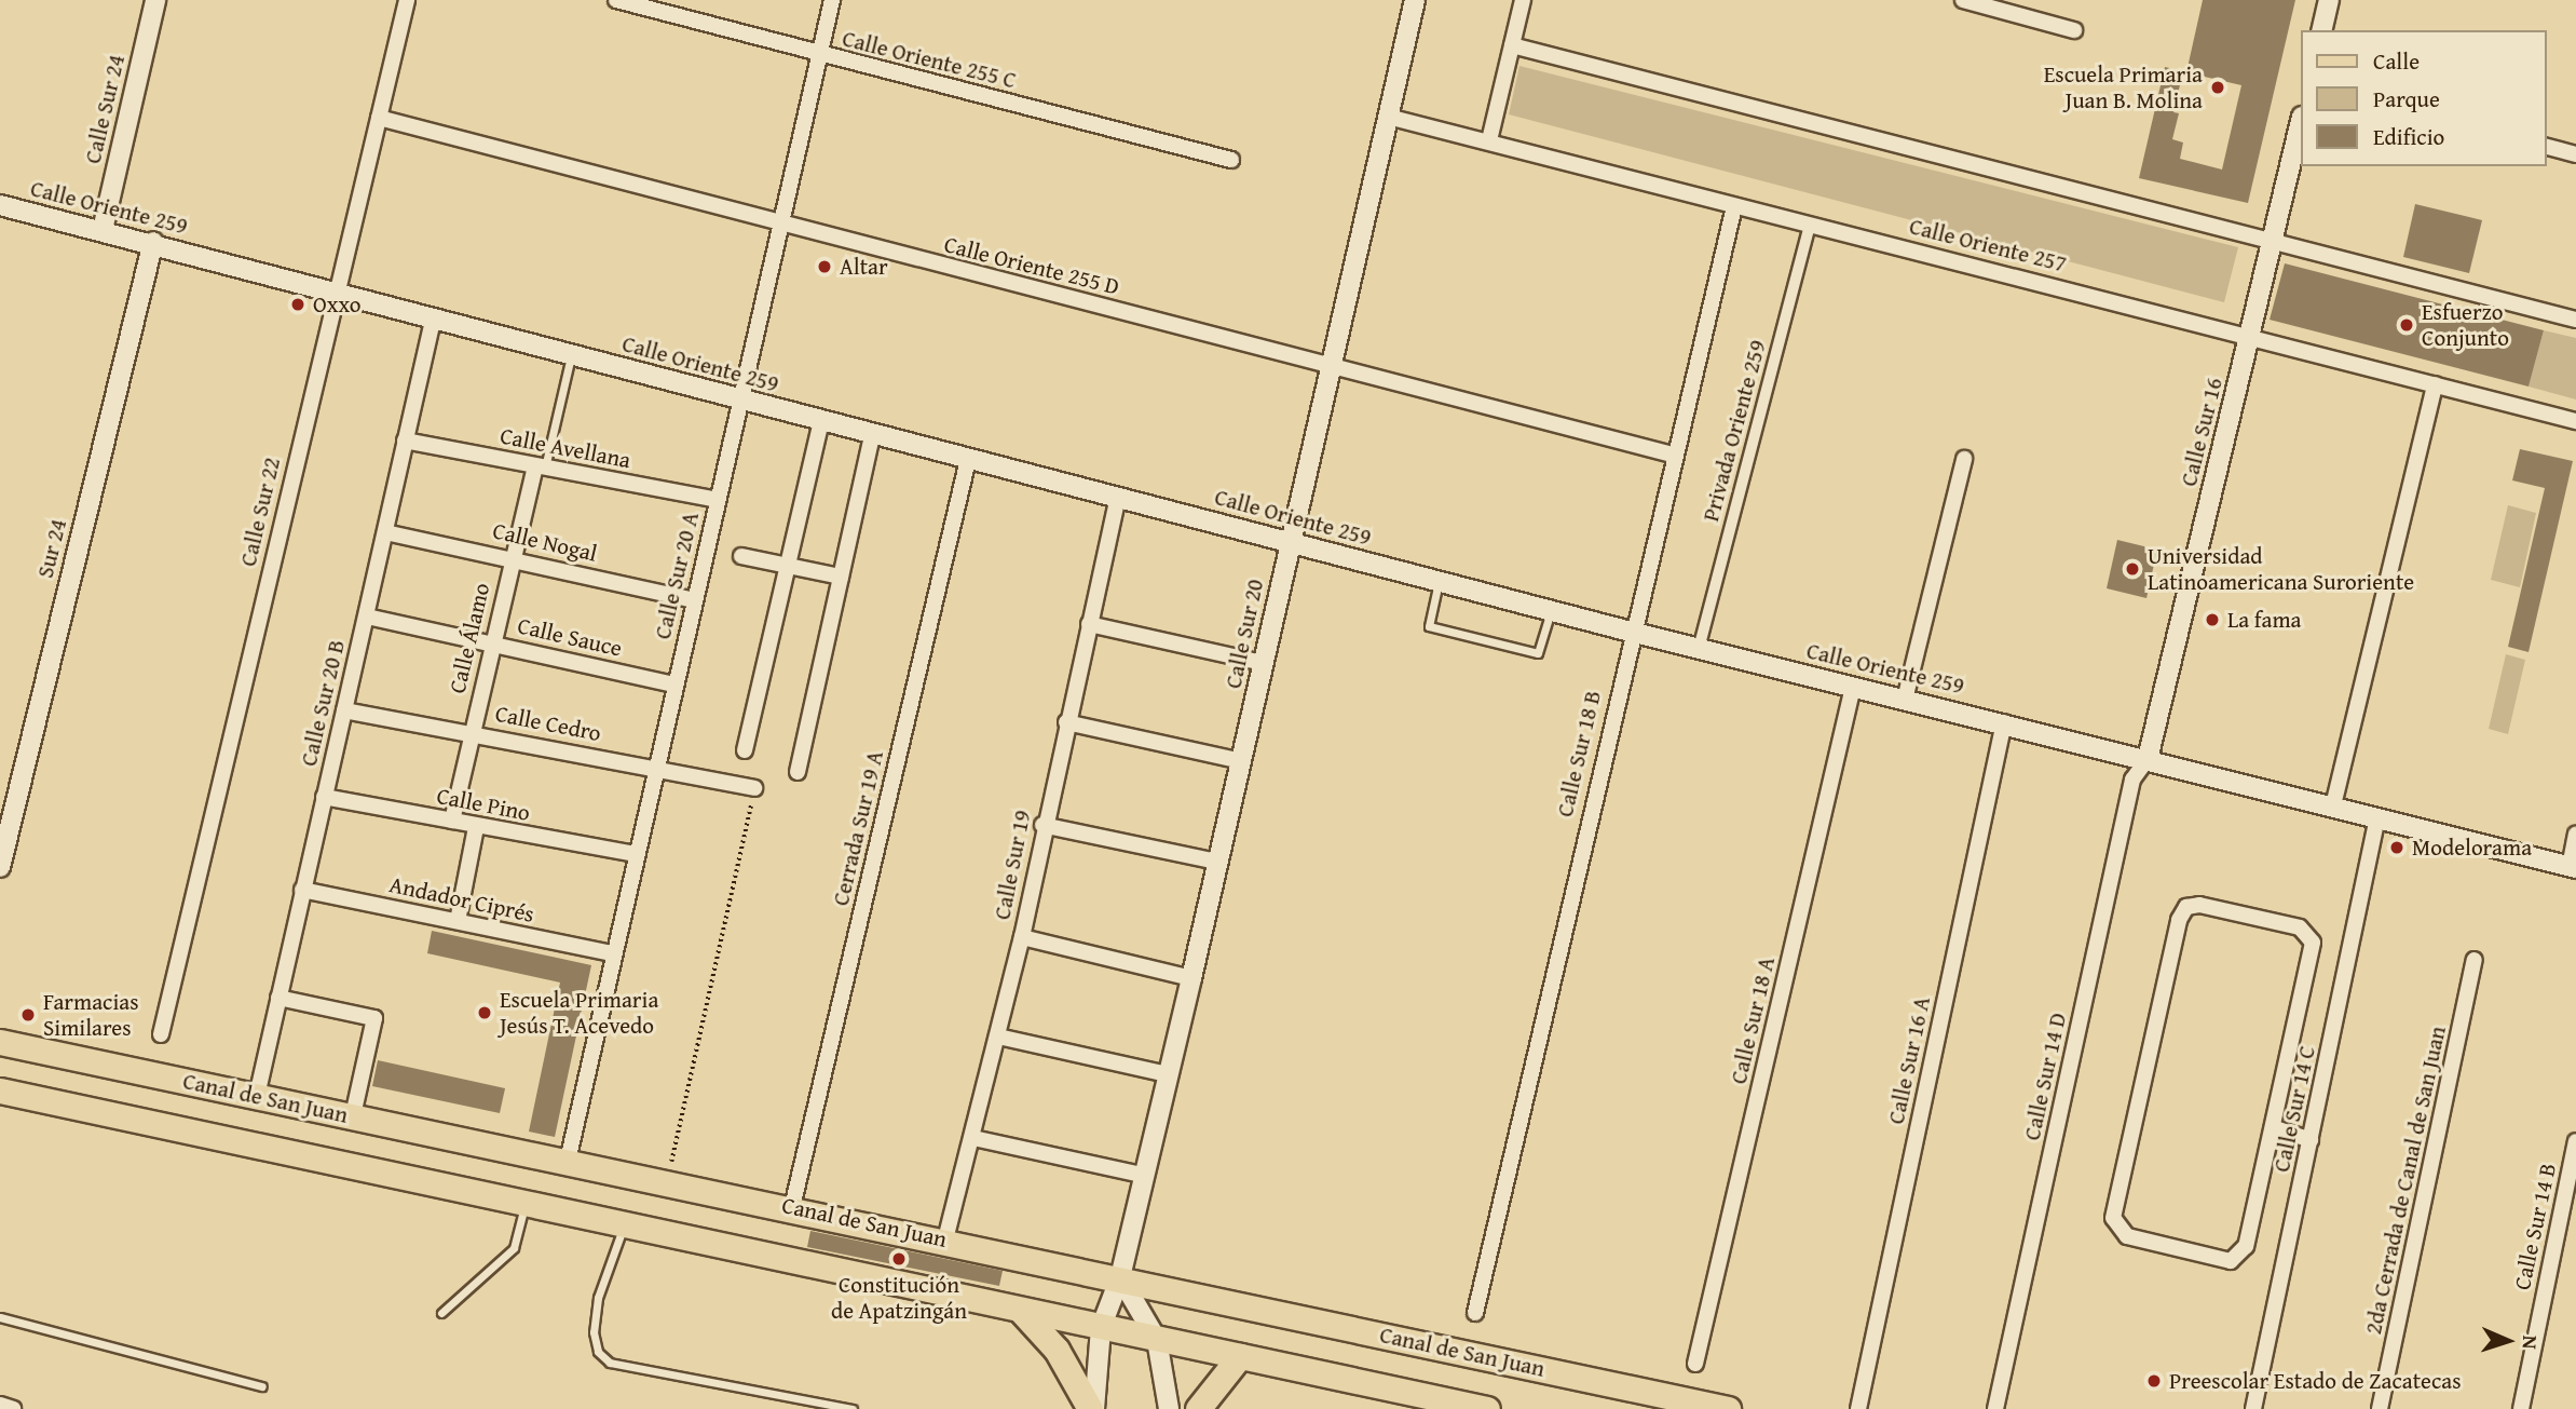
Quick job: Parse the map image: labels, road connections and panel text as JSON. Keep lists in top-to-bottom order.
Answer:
{
  "streets": {
    "main road": ["Canal de San Juan"],
    "street": [
      "Calle Oriente 255 C",
      "Calle Sur 24",
      "Calle Oriente 259",
      "Calle Oriente 257",
      "Calle Oriente 255 D",
      "Privada Oriente 259",
      "Calle Sur 16",
      "Calle Avellana",
      "Calle Sur 22",
      "Calle Nogal",
      "Sur 24",
      "Calle Sur 20 A",
      "Calle Sur 20",
      "Calle Sauce",
      "Calle Álamo",
      "Calle Sur 20 B",
      "Calle Cedro",
      "Calle Sur 18 B",
      "Calle Pino",
      "Cerrada Sur 19 A",
      "Calle Sur 19",
      "Andador Ciprés",
      "Calle Sur 18 A",
      "Calle Sur 16 A",
      "Calle Sur 14 D",
      "Calle Sur 14 C",
      "2da Cerrada de Canal de San Juan",
      "Calle Sur 14 B"
    ]
  },
  "crossings": [
    ["Calle Oriente 255 C", "Calle Sur 20 A"],
    ["Calle Sur 24", "Calle Oriente 259"],
    ["Calle Oriente 259", "Privada Oriente 259"],
    ["Calle Oriente 259", "Calle Sur 16"],
    ["Calle Oriente 259", "Calle Sur 22"],
    ["Calle Oriente 259", "Sur 24"],
    ["Calle Oriente 259", "Calle Sur 20 A"],
    ["Calle Oriente 259", "Calle Sur 20"],
    ["Calle Oriente 259", "Calle Álamo"],
    ["Calle Oriente 259", "Calle Sur 20 B"],
    ["Calle Oriente 259", "Calle Sur 18 B"],
    ["Calle Oriente 259", "Cerrada Sur 19 A"],
    ["Calle Oriente 259", "Calle Sur 19"],
    ["Calle Oriente 259", "Calle Sur 18 A"],
    ["Calle Oriente 259", "Calle Sur 16 A"],
    ["Calle Oriente 259", "Calle Sur 14 D"],
    ["Calle Oriente 259", "Calle Sur 14 C"],
    ["Calle Oriente 257", "Privada Oriente 259"],
    ["Calle Oriente 257", "Calle Sur 16"],
    ["Calle Oriente 257", "Calle Sur 20"],
    ["Calle Oriente 257", "Calle Sur 18 B"],
    ["Calle Oriente 255 D", "Calle Sur 22"],
    ["Calle Oriente 255 D", "Calle Sur 20 A"],
    ["Calle Oriente 255 D", "Calle Sur 20"],
    ["Calle Oriente 255 D", "Calle Sur 18 B"],
    ["Calle Sur 16", "Calle Sur 14 D"],
    ["Calle Avellana", "Calle Sur 20 A"],
    ["Calle Avellana", "Calle Álamo"],
    ["Calle Avellana", "Calle Sur 20 B"],
    ["Calle Nogal", "Calle Sur 20 A"],
    ["Calle Nogal", "Calle Álamo"],
    ["Calle Nogal", "Calle Sur 20 B"],
    ["Calle Sur 20 A", "Calle Sauce"],
    ["Calle Sur 20 A", "Calle Cedro"],
    ["Calle Sur 20 A", "Calle Pino"],
    ["Calle Sur 20 A", "Andador Ciprés"],
    ["Calle Sur 20 A", "Canal de San Juan"],
    ["Calle Sur 20", "Canal de San Juan"],
    ["Calle Sauce", "Calle Álamo"],
    ["Calle Sauce", "Calle Sur 20 B"],
    ["Calle Álamo", "Calle Cedro"],
    ["Calle Álamo", "Calle Pino"],
    ["Calle Sur 20 B", "Calle Cedro"],
    ["Calle Sur 20 B", "Calle Pino"],
    ["Calle Sur 20 B", "Andador Ciprés"],
    ["Calle Sur 20 B", "Canal de San Juan"],
    ["Cerrada Sur 19 A", "Canal de San Juan"],
    ["Calle Sur 19", "Canal de San Juan"]
  ],
  "places": [
    "Escuela Primaria Juan B. Molina",
    "Altar",
    "Oxxo",
    "Esfuerzo Conjunto",
    "Universidad Latinoamericana Suroriente",
    "La fama",
    "Modelorama",
    "Escuela Primaria Jesús T. Acevedo",
    "Farmacias Similares",
    "Constitución de Apatzingán",
    "Preescolar Estado de Zacatecas"
  ],
  "legend": ["Calle", "Parque", "Edificio"],
  "north": "right"
}
